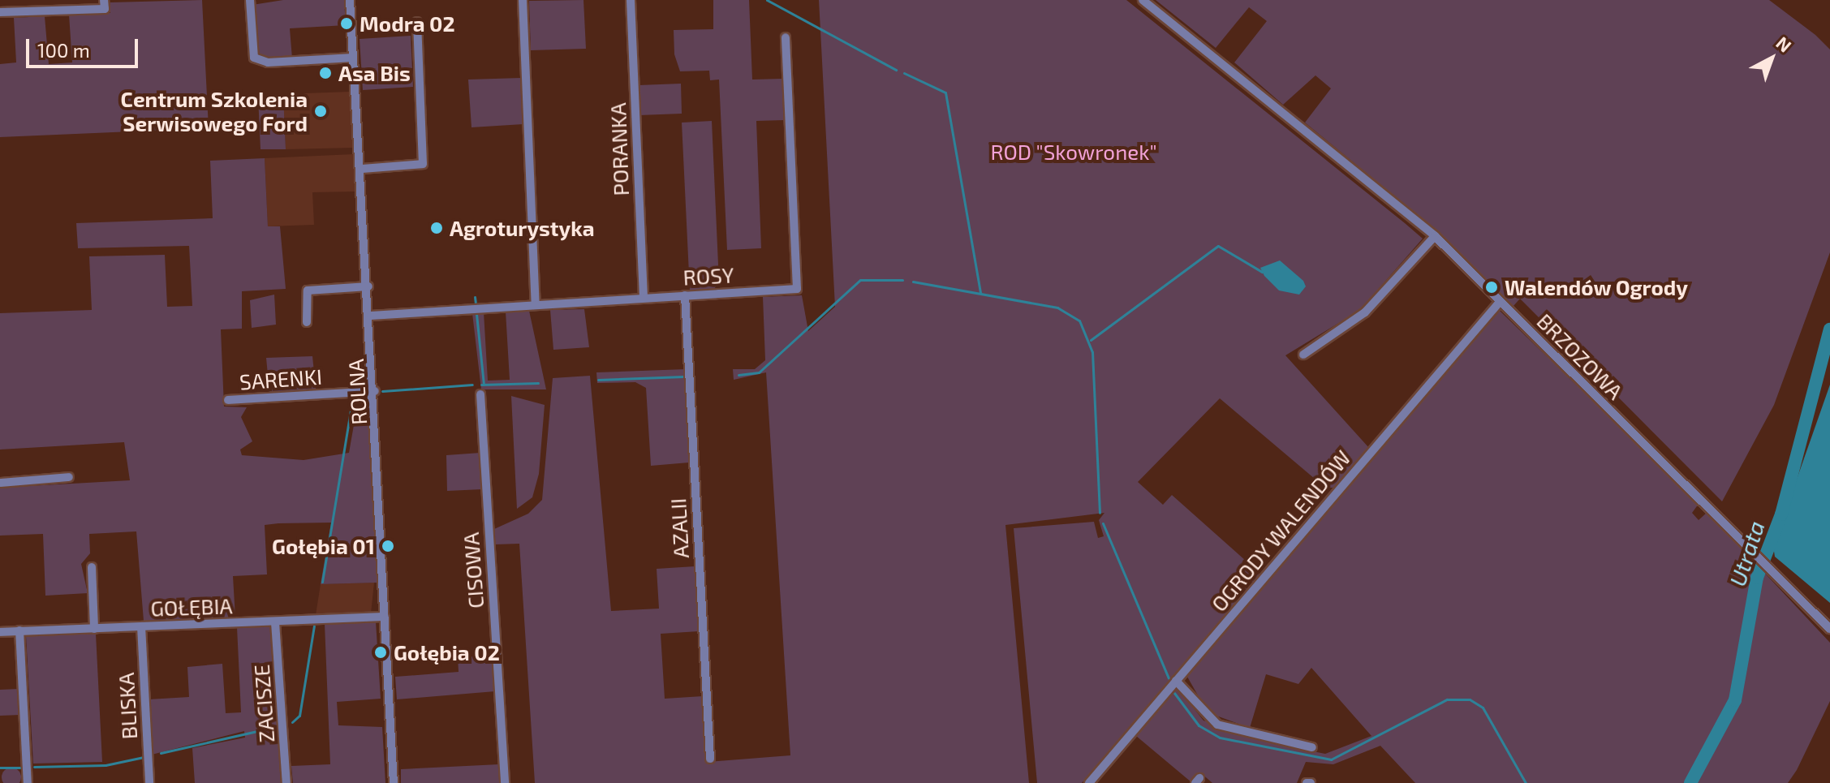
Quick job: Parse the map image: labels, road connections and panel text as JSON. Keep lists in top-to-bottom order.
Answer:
{
  "streets": {
    "street": [
      "PORANKA",
      "ROSY",
      "BRZOZOWA",
      "SARENKI",
      "ROLNA",
      "AZALII",
      "OGRODY WALENDÓW",
      "CISOWA",
      "GOŁĘBIA",
      "ZACISZE",
      "BLISKA"
    ]
  },
  "crossings": [
    ["PORANKA", "ROSY"],
    ["ROSY", "ROLNA"],
    ["ROSY", "AZALII"],
    ["BRZOZOWA", "OGRODY WALENDÓW"],
    ["SARENKI", "ROLNA"],
    ["ROLNA", "GOŁĘBIA"],
    ["GOŁĘBIA", "ZACISZE"],
    ["GOŁĘBIA", "BLISKA"]
  ],
  "water": ["Utrata"],
  "parks": ["ROD \"Skowronek\""],
  "places": [
    "Modra 02",
    "Asa Bis",
    "Centrum Szkolenia Serwisowego Ford",
    "Agroturystyka",
    "Walendów Ogrody",
    "Gołębia 01",
    "Gołębia 02"
  ],
  "scale_bar": "100 m",
  "north": "top right"
}
